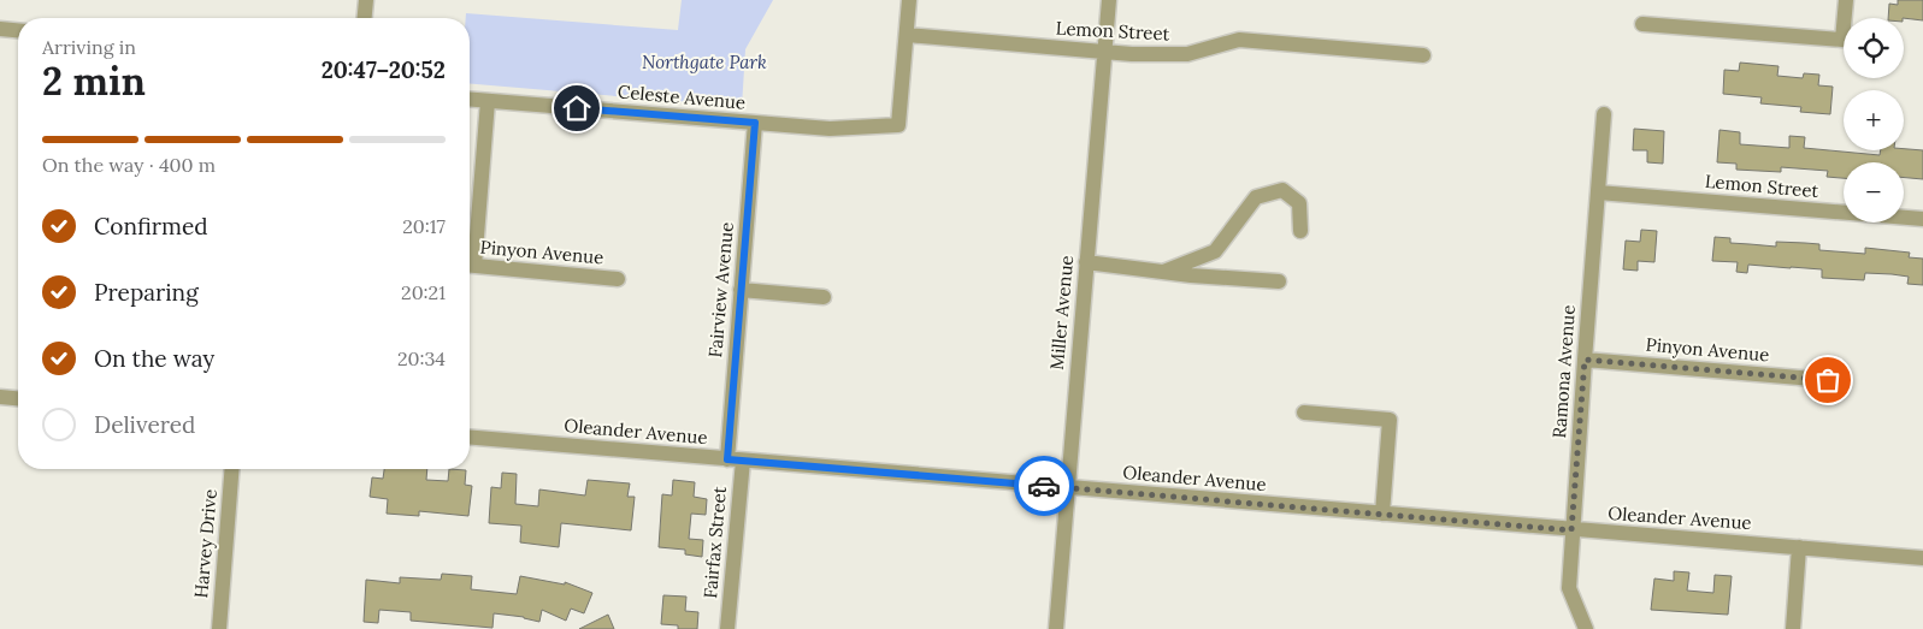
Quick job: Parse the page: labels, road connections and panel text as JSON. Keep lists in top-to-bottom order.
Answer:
{
  "streets": {
    "street": [
      "Lemon Street",
      "Celeste Avenue",
      "Pinyon Avenue",
      "Fairview Avenue",
      "Miller Avenue",
      "Ramona Avenue",
      "Oleander Avenue",
      "Fairfax Street",
      "Harvey Drive"
    ]
  },
  "crossings": [
    ["Lemon Street", "Celeste Avenue"],
    ["Lemon Street", "Miller Avenue"],
    ["Lemon Street", "Ramona Avenue"],
    ["Celeste Avenue", "Fairview Avenue"],
    ["Pinyon Avenue", "Ramona Avenue"],
    ["Fairview Avenue", "Oleander Avenue"],
    ["Miller Avenue", "Oleander Avenue"],
    ["Ramona Avenue", "Oleander Avenue"],
    ["Oleander Avenue", "Fairfax Street"]
  ],
  "parks": ["Northgate Park"],
  "page": {
    "map_buttons": ["+", "−"],
    "heading": ["2 min", "Arriving in", "20:47–20:52"],
    "bar": "On the way · 400 m",
    "list": [
      ["Confirmed", "20:17"],
      ["Preparing", "20:21"],
      ["On the way", "20:34"],
      "Delivered"
    ]
  }
}
